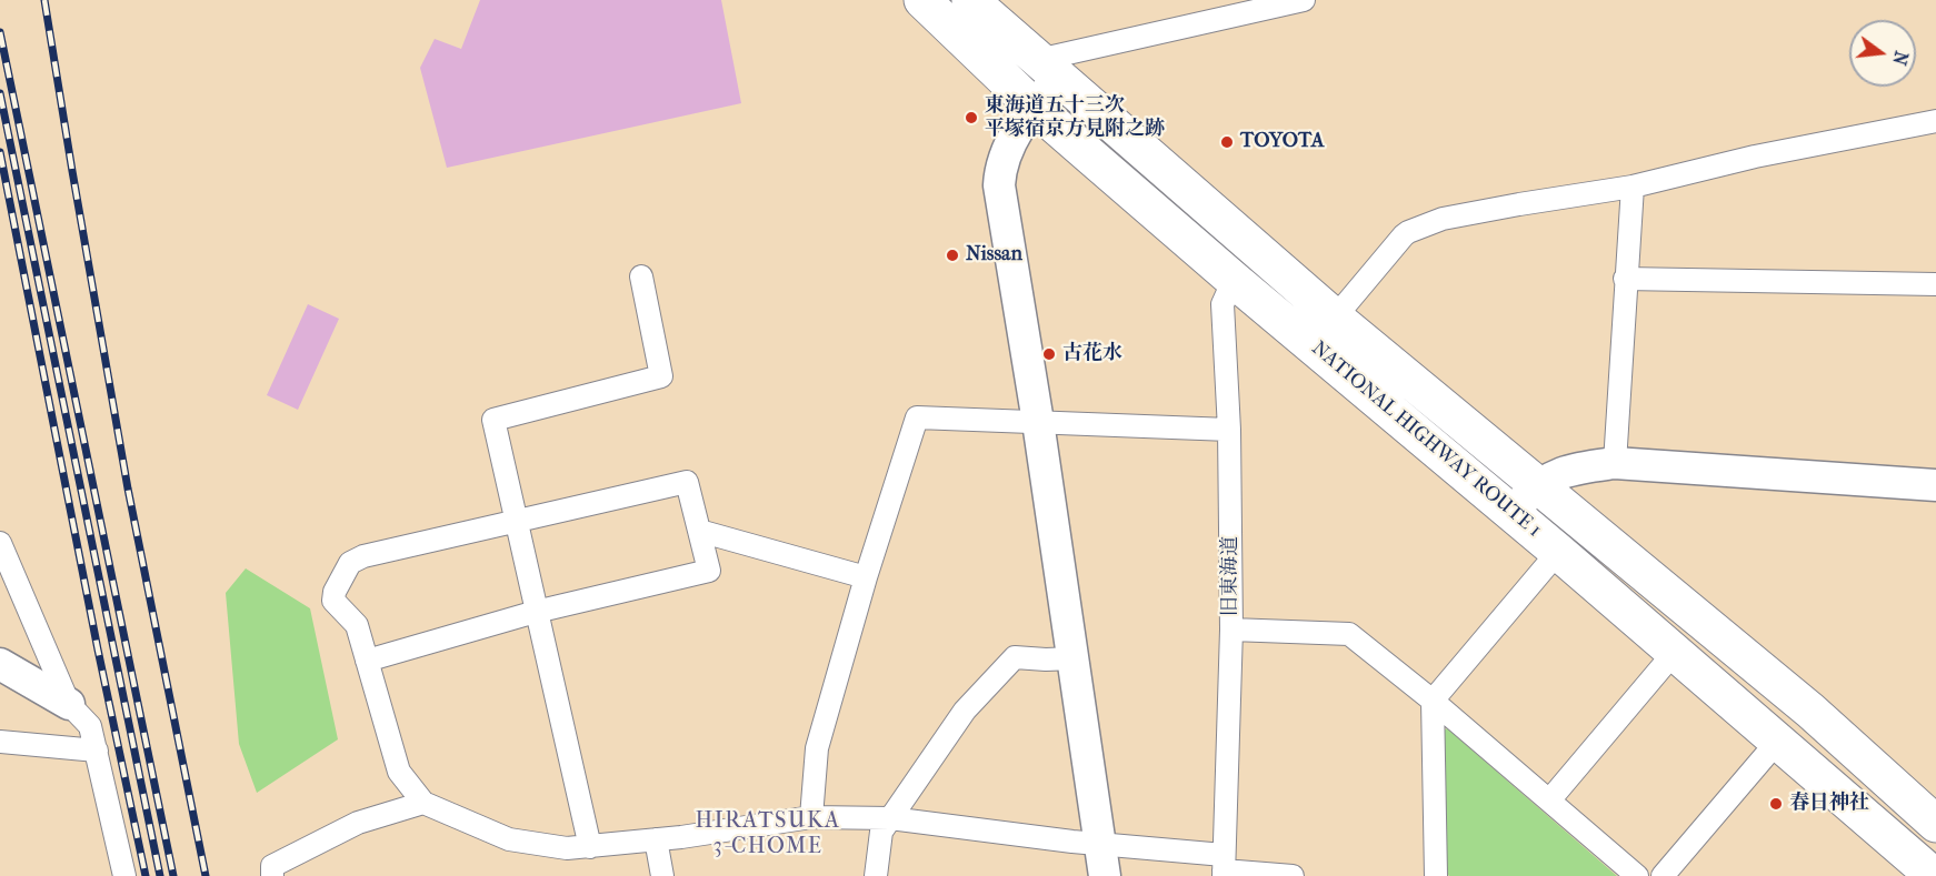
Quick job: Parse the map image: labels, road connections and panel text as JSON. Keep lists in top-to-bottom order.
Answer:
{
  "streets": {
    "highway": ["NATIONAL HIGHWAY ROUTE 1"],
    "street": ["旧東海道"]
  },
  "crossings": [
    ["NATIONAL HIGHWAY ROUTE 1", "旧東海道"]
  ],
  "districts": ["HIRATSUKA 3-CHOME"],
  "places": [
    "東海道五十三次 平塚宿京方見附之跡",
    "TOYOTA",
    "Nissan",
    "古花水",
    "春日神社"
  ],
  "north": "right"
}
